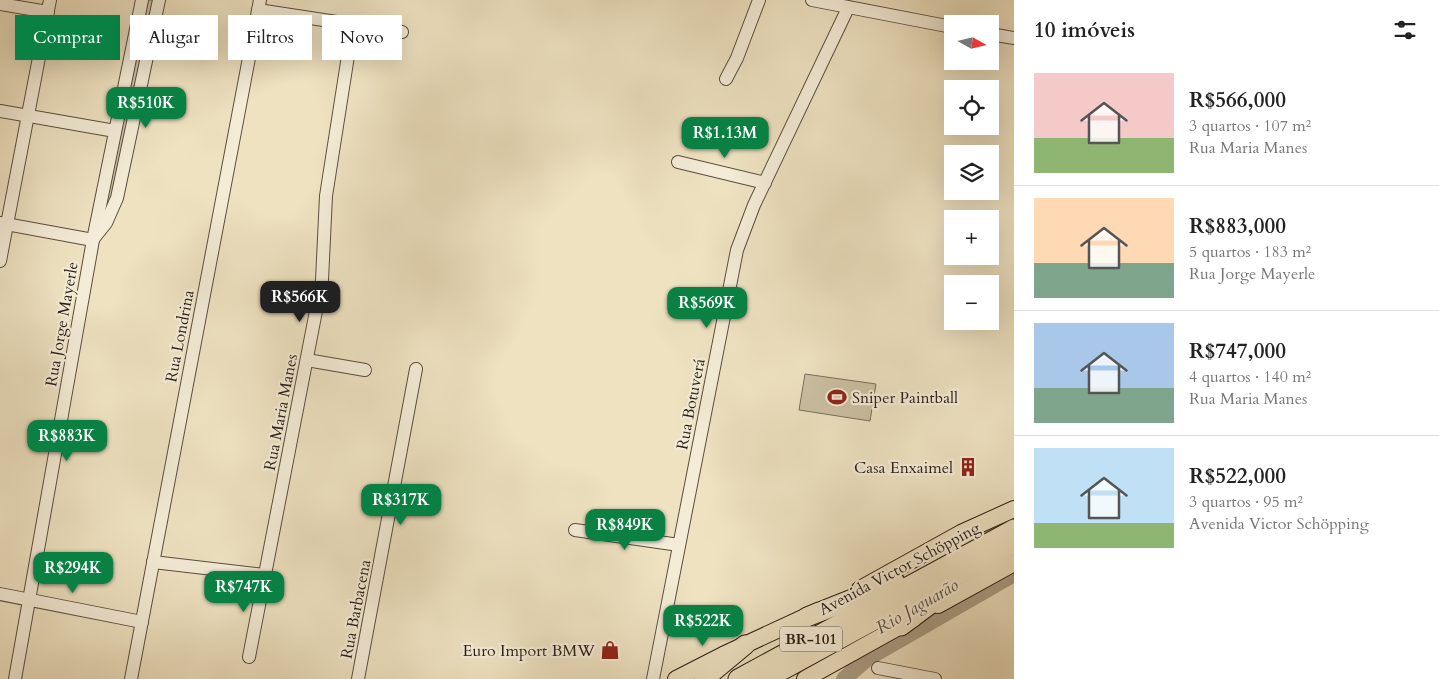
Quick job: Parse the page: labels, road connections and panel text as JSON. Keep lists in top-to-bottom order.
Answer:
{
  "streets": {
    "highway": ["BR-101"],
    "main road": ["Avenida Victor Schöpping"],
    "street": [
      "Rua Jorge Mayerle",
      "Rua Londrina",
      "Rua Botuverá",
      "Rua Maria Manes",
      "Rua Barbacena"
    ]
  },
  "water": ["Rio Jaguarão"],
  "places": {
    "sports": ["Sniper Paintball"],
    "building": ["Casa Enxaimel"],
    "shop": ["Euro Import BMW"]
  },
  "north": "right",
  "page": {
    "heading": "10 imóveis",
    "map_buttons": ["+", "−"],
    "chip": [
      "Comprar",
      "Alugar",
      "Filtros",
      "Novo"
    ],
    "list": [
      {
        "name": "R$566,000",
        "note": "3 quartos · 107 m² · Rua Maria Manes"
      },
      {
        "name": "R$883,000",
        "note": "5 quartos · 183 m² · Rua Jorge Mayerle"
      },
      {
        "name": "R$747,000",
        "note": "4 quartos · 140 m² · Rua Maria Manes"
      },
      {
        "name": "R$522,000",
        "note": "3 quartos · 95 m² · Avenida Victor Schöpping"
      }
    ],
    "price": [
      "R$510K",
      "R$1.13M",
      "R$566K",
      "R$569K",
      "R$883K",
      "R$317K",
      "R$849K",
      "R$294K",
      "R$747K",
      "R$522K"
    ]
  }
}
